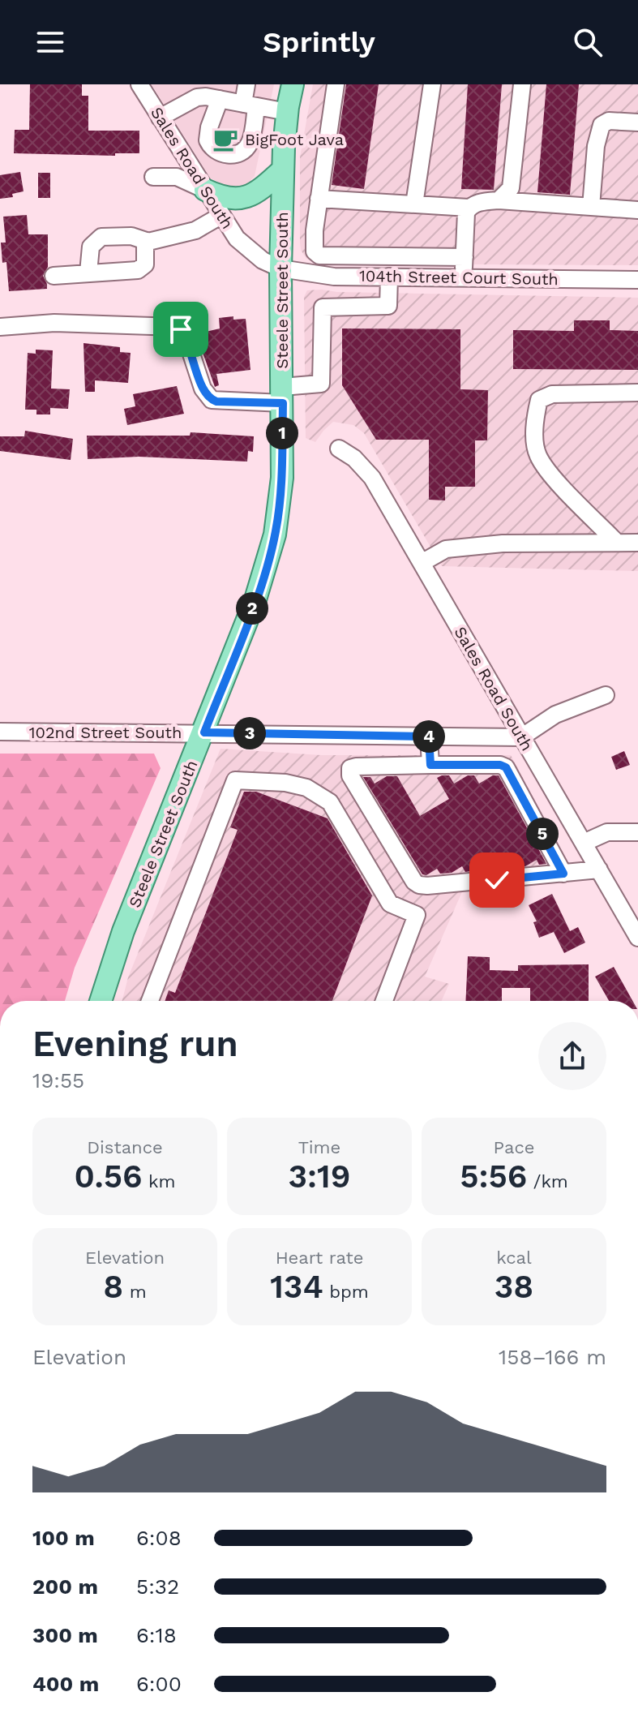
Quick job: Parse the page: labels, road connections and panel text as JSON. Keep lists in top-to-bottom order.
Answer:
{
  "streets": {
    "main road": ["Steele Street South"],
    "street": ["Sales Road South", "104th Street Court South", "102nd Street South"]
  },
  "crossings": [
    ["Sales Road South", "104th Street Court South"],
    ["Sales Road South", "Steele Street South"],
    ["Sales Road South", "102nd Street South"],
    ["104th Street Court South", "Steele Street South"],
    ["Steele Street South", "102nd Street South"]
  ],
  "places": {
    "cafe": ["BigFoot Java"]
  },
  "page": {
    "header": "Sprintly",
    "pins": [
      "1",
      "2",
      "3",
      "4",
      "5"
    ],
    "heading": ["Evening run", "19:55"],
    "stats": [
      ["Distance", "0.56 km"],
      ["Time", "3:19"],
      ["Pace", "5:56 /km"],
      ["Elevation", "8 m"],
      ["Heart rate", "134 bpm"],
      ["kcal", "38"]
    ],
    "chart": ["Elevation", "158–166 m"],
    "list": [
      {
        "name": "100 m",
        "note": "6:08"
      },
      {
        "name": "200 m",
        "note": "5:32"
      },
      {
        "name": "300 m",
        "note": "6:18"
      },
      {
        "name": "400 m",
        "note": "6:00"
      }
    ]
  }
}
